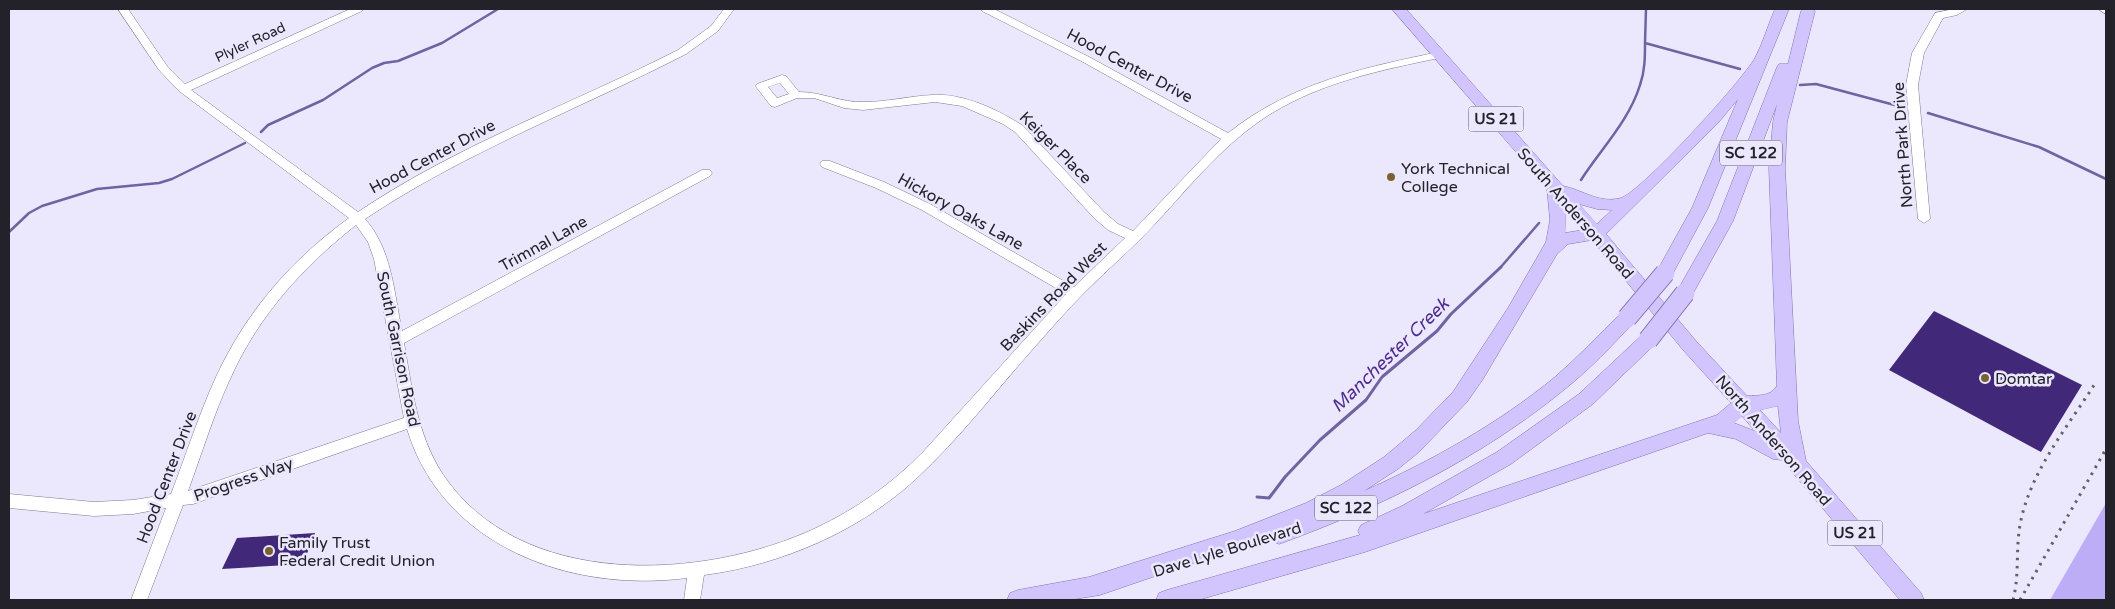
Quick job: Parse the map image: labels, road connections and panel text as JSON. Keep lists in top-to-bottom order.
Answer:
{
  "streets": {
    "main road": [
      "US 21",
      "SC 122",
      "South Anderson Road",
      "North Anderson Road",
      "Dave Lyle Boulevard"
    ],
    "street": [
      "Plyler Road",
      "Hood Center Drive",
      "North Park Drive",
      "Keiger Place",
      "Hickory Oaks Lane",
      "Trimnal Lane",
      "Baskins Road West",
      "South Garrison Road",
      "Progress Way"
    ]
  },
  "crossings": [
    ["Plyler Road", "South Garrison Road"],
    ["Hood Center Drive", "Baskins Road West"],
    ["Hood Center Drive", "South Garrison Road"],
    ["Hood Center Drive", "Progress Way"],
    ["Keiger Place", "Baskins Road West"],
    ["Hickory Oaks Lane", "Baskins Road West"],
    ["South Anderson Road", "Baskins Road West"],
    ["South Anderson Road", "North Anderson Road"],
    ["Trimnal Lane", "South Garrison Road"],
    ["Baskins Road West", "South Garrison Road"],
    ["South Garrison Road", "Progress Way"]
  ],
  "water": ["Manchester Creek"],
  "places": ["York Technical College", "Domtar", "Family Trust Federal Credit Union"]
}
